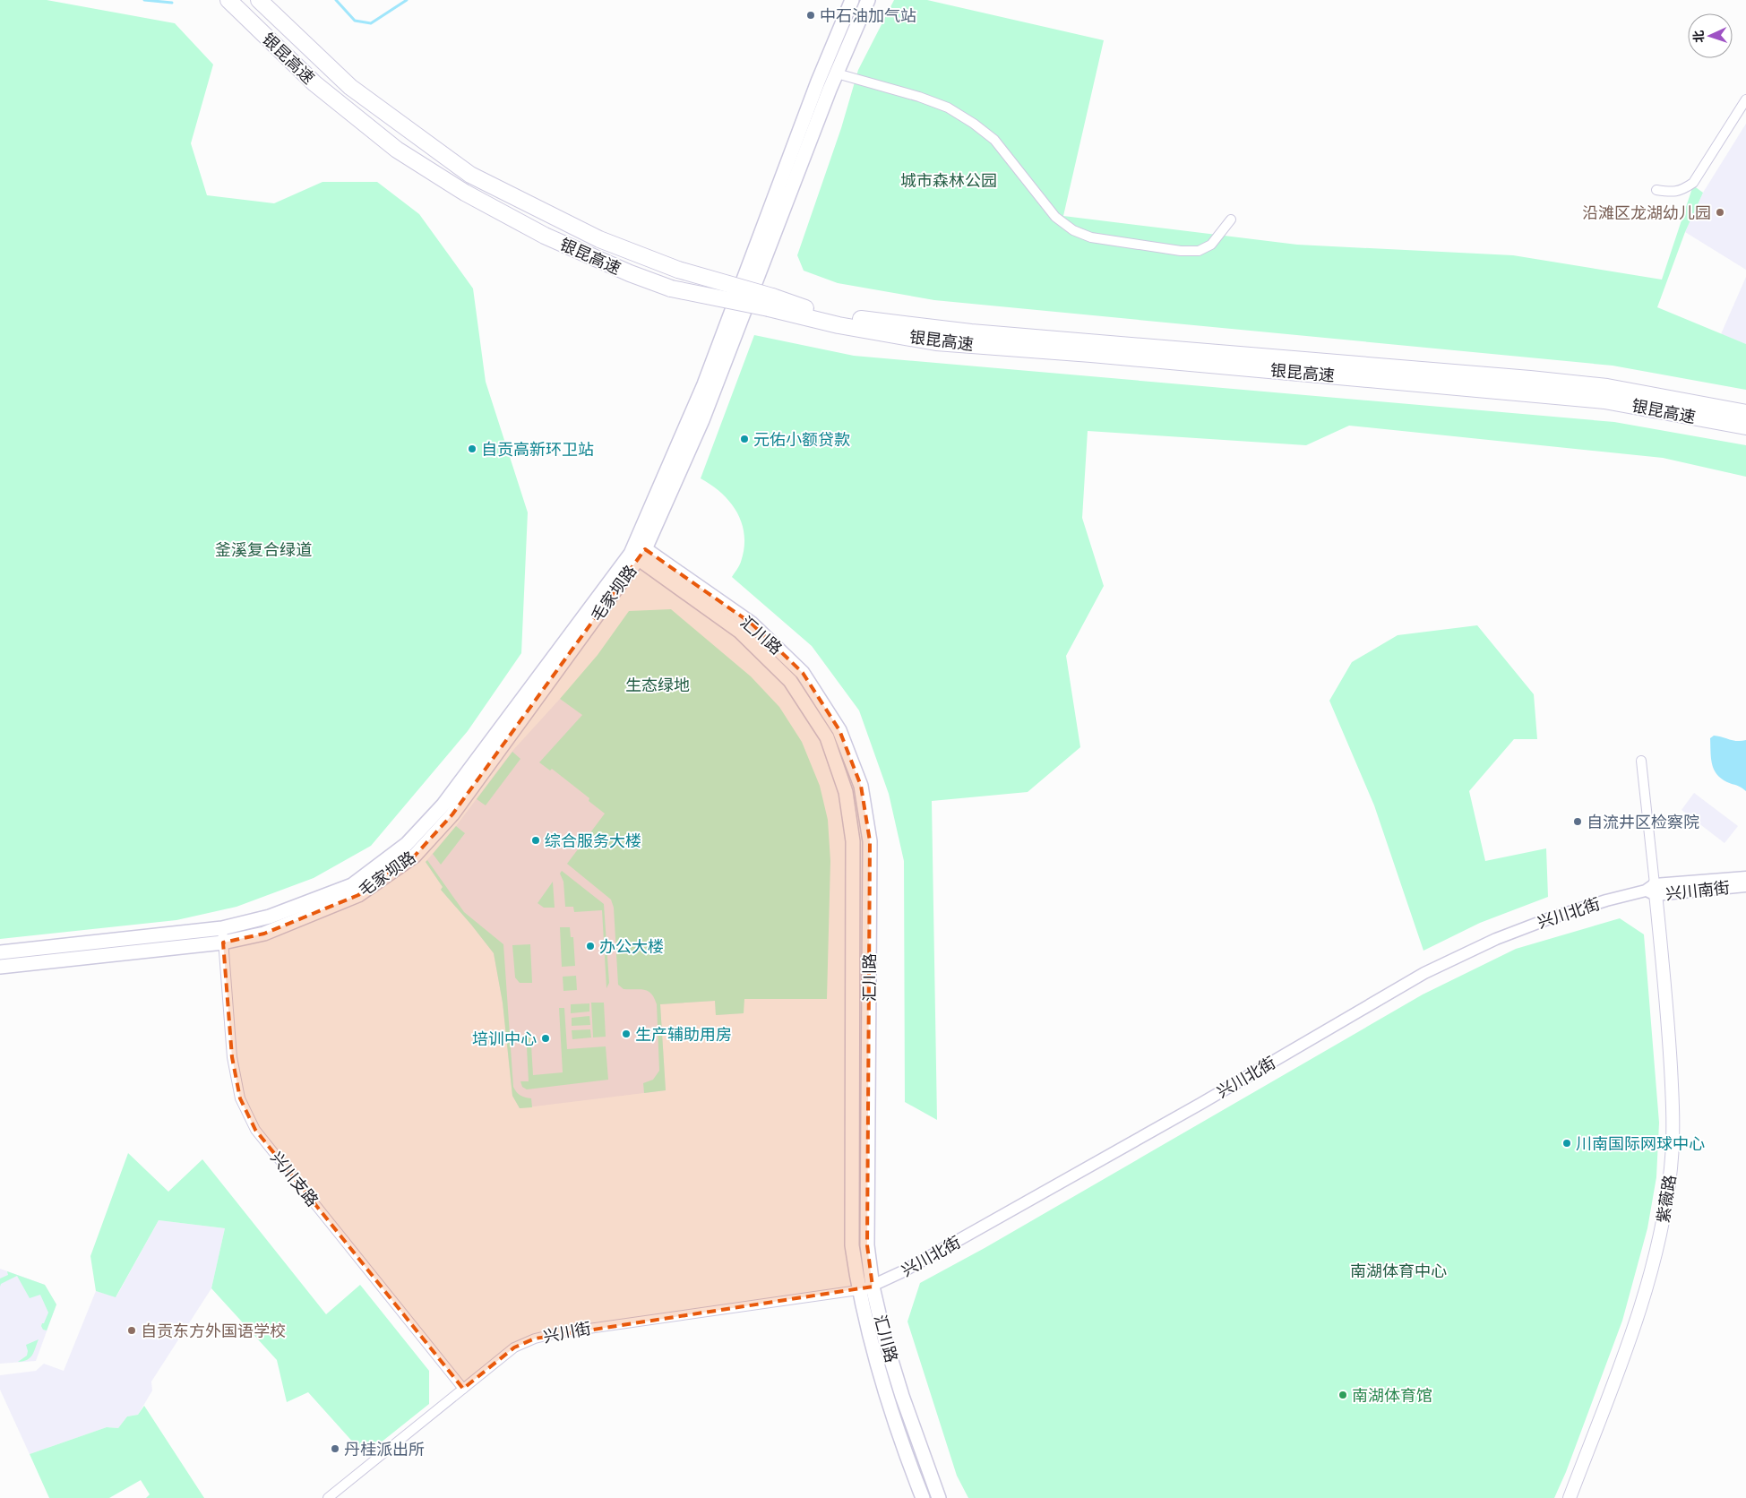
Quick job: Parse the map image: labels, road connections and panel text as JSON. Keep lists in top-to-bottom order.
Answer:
{
  "streets": {
    "highway": ["银昆高速"],
    "main road": ["毛家坝路", "汇川路", "紫薇路"],
    "street": [
      "兴川南街",
      "兴川北街",
      "兴川支路",
      "兴川街"
    ]
  },
  "crossings": [
    ["毛家坝路", "汇川路"],
    ["毛家坝路", "兴川支路"],
    ["汇川路", "兴川北街"],
    ["汇川路", "兴川街"],
    ["兴川南街", "兴川北街"],
    ["兴川南街", "紫薇路"],
    ["兴川北街", "紫薇路"],
    ["兴川北街", "兴川街"],
    ["兴川支路", "兴川街"]
  ],
  "parks": [
    "城市森林公园",
    "釜溪复合绿道",
    "生态绿地",
    "南湖体育中心"
  ],
  "places": [
    "中石油加气站",
    "沿滩区龙湖幼儿园",
    "元佑小额贷款",
    "自贡高新环卫站",
    "自流井区检察院",
    "综合服务大楼",
    "办公大楼",
    "生产辅助用房",
    "培训中心",
    "川南国际网球中心",
    "自贡东方外国语学校",
    "南湖体育馆",
    "丹桂派出所"
  ],
  "north": "left"
}
